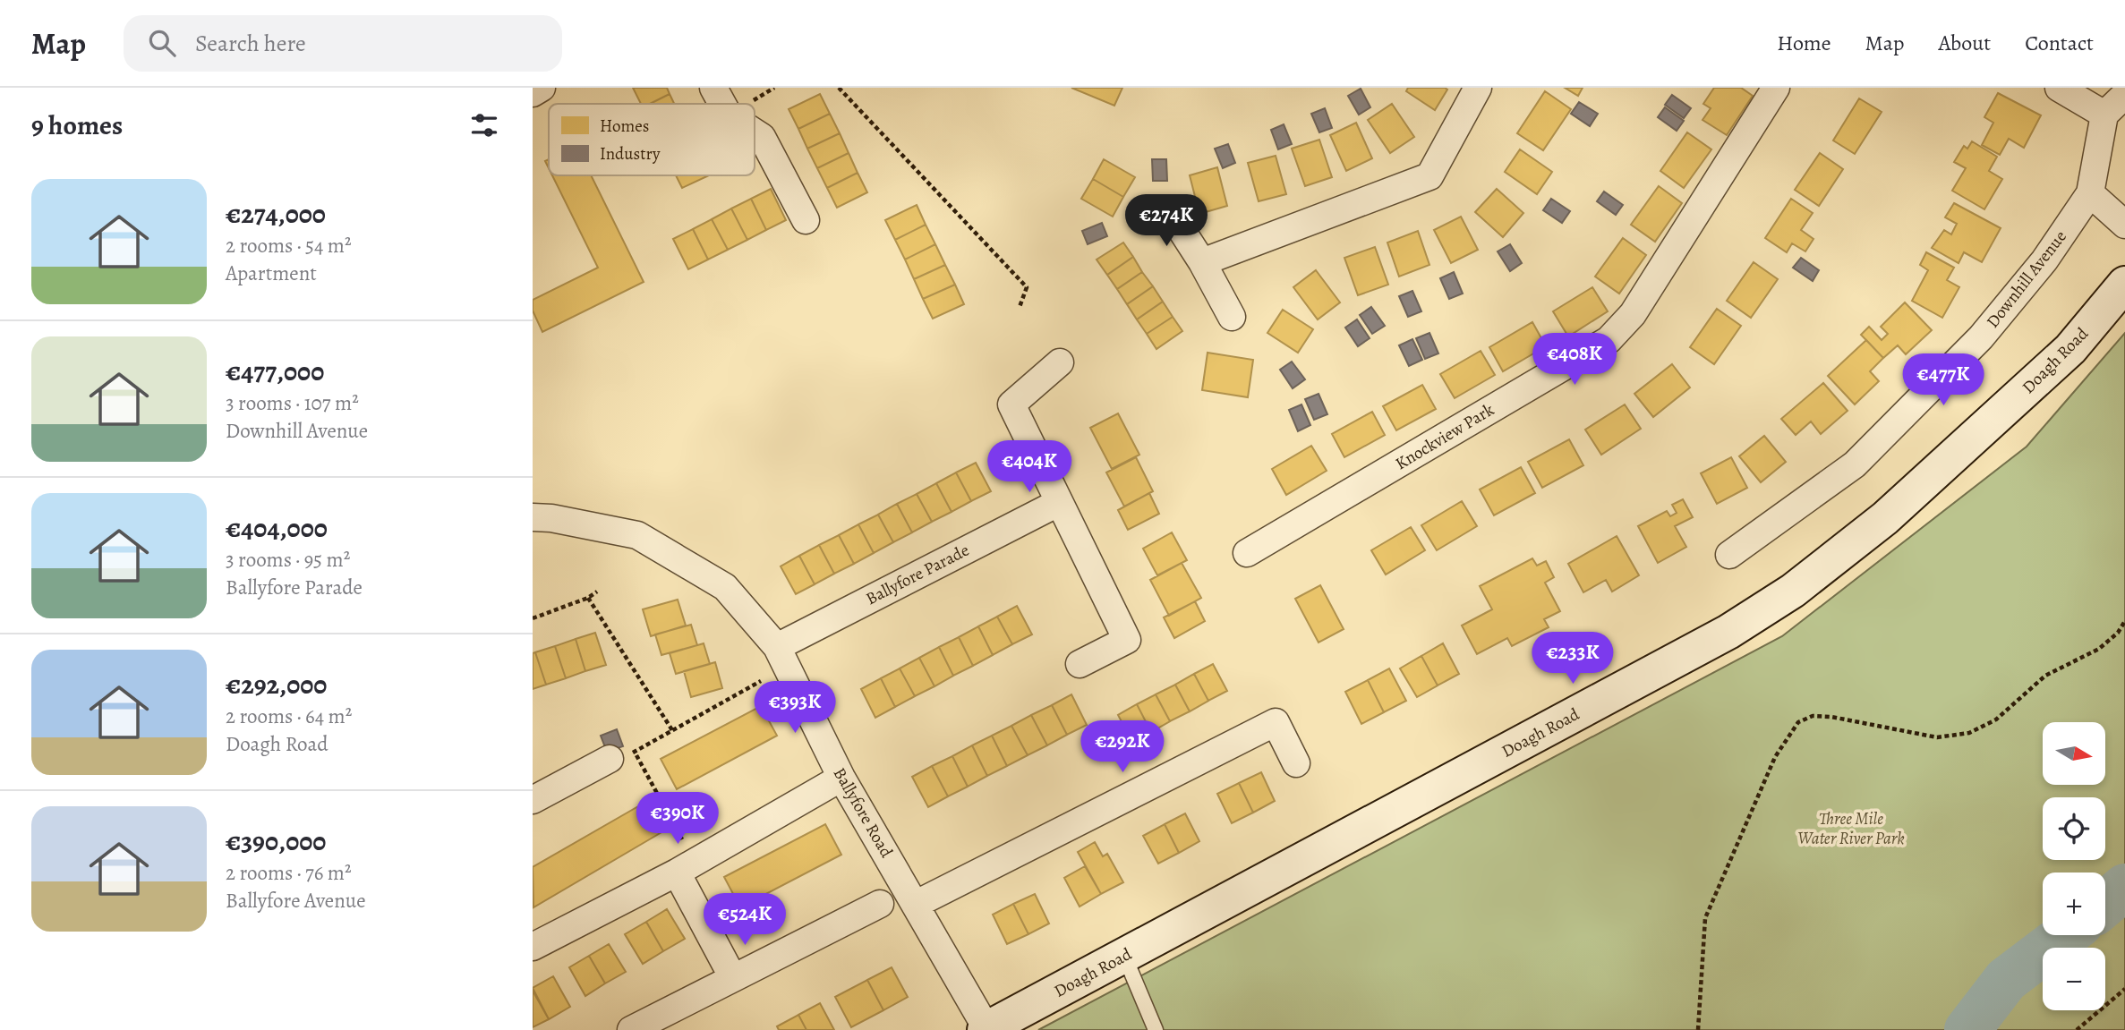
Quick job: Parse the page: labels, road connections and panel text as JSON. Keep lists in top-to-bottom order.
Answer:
{
  "streets": {
    "main road": ["Doagh Road"],
    "street": [
      "Downhill Avenue",
      "Knockview Park",
      "Ballyfore Parade",
      "Ballyfore Road"
    ]
  },
  "crossings": [
    ["Doagh Road", "Ballyfore Road"],
    ["Ballyfore Parade", "Ballyfore Road"]
  ],
  "parks": ["Three Mile Water River Park"],
  "legend": ["Homes", "Industry"],
  "north": "right",
  "page": {
    "header": "Map",
    "search": "Search here",
    "nav": [
      "Home",
      "Map",
      "About",
      "Contact"
    ],
    "heading": "9 homes",
    "list": [
      {
        "name": "€274,000",
        "note": "2 rooms · 54 m² · Apartment"
      },
      {
        "name": "€477,000",
        "note": "3 rooms · 107 m² · Downhill Avenue"
      },
      {
        "name": "€404,000",
        "note": "3 rooms · 95 m² · Ballyfore Parade"
      },
      {
        "name": "€292,000",
        "note": "2 rooms · 64 m² · Doagh Road"
      },
      {
        "name": "€390,000",
        "note": "2 rooms · 76 m² · Ballyfore Avenue"
      }
    ],
    "price": [
      "€274K",
      "€408K",
      "€477K",
      "€404K",
      "€233K",
      "€393K",
      "€292K",
      "€390K",
      "€524K"
    ],
    "map_buttons": ["+", "−"]
  }
}
